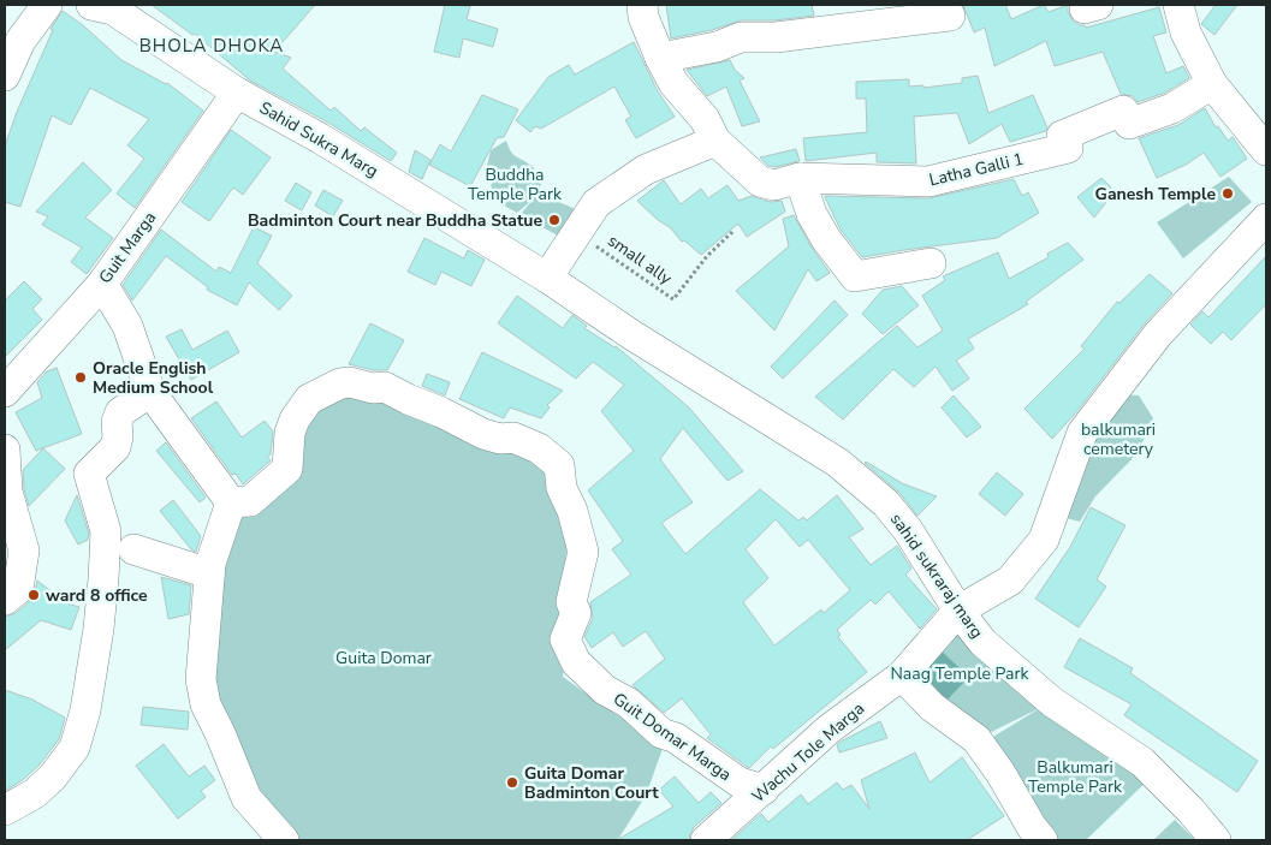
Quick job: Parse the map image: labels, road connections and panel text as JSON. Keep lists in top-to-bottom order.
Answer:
{
  "streets": {
    "street": [
      "Sahid Sukra Marg",
      "Latha Galli 1",
      "Guit Marga",
      "sahid sukraraj marg",
      "Guit Domar Marga",
      "Wachu Tole Marga"
    ],
    "path": ["small ally"]
  },
  "crossings": [
    ["Sahid Sukra Marg", "Guit Marga"],
    ["Sahid Sukra Marg", "sahid sukraraj marg"],
    ["sahid sukraraj marg", "Wachu Tole Marga"],
    ["Guit Domar Marga", "Wachu Tole Marga"]
  ],
  "districts": ["BHOLA DHOKA"],
  "parks": [
    "Buddha Temple Park",
    "balkumari cemetery",
    "Guita Domar",
    "Naag Temple Park",
    "Balkumari Temple Park"
  ],
  "places": [
    "Ganesh Temple",
    "Badminton Court near Buddha Statue",
    "Oracle English Medium School",
    "ward 8 office",
    "Guita Domar Badminton Court"
  ]
}
